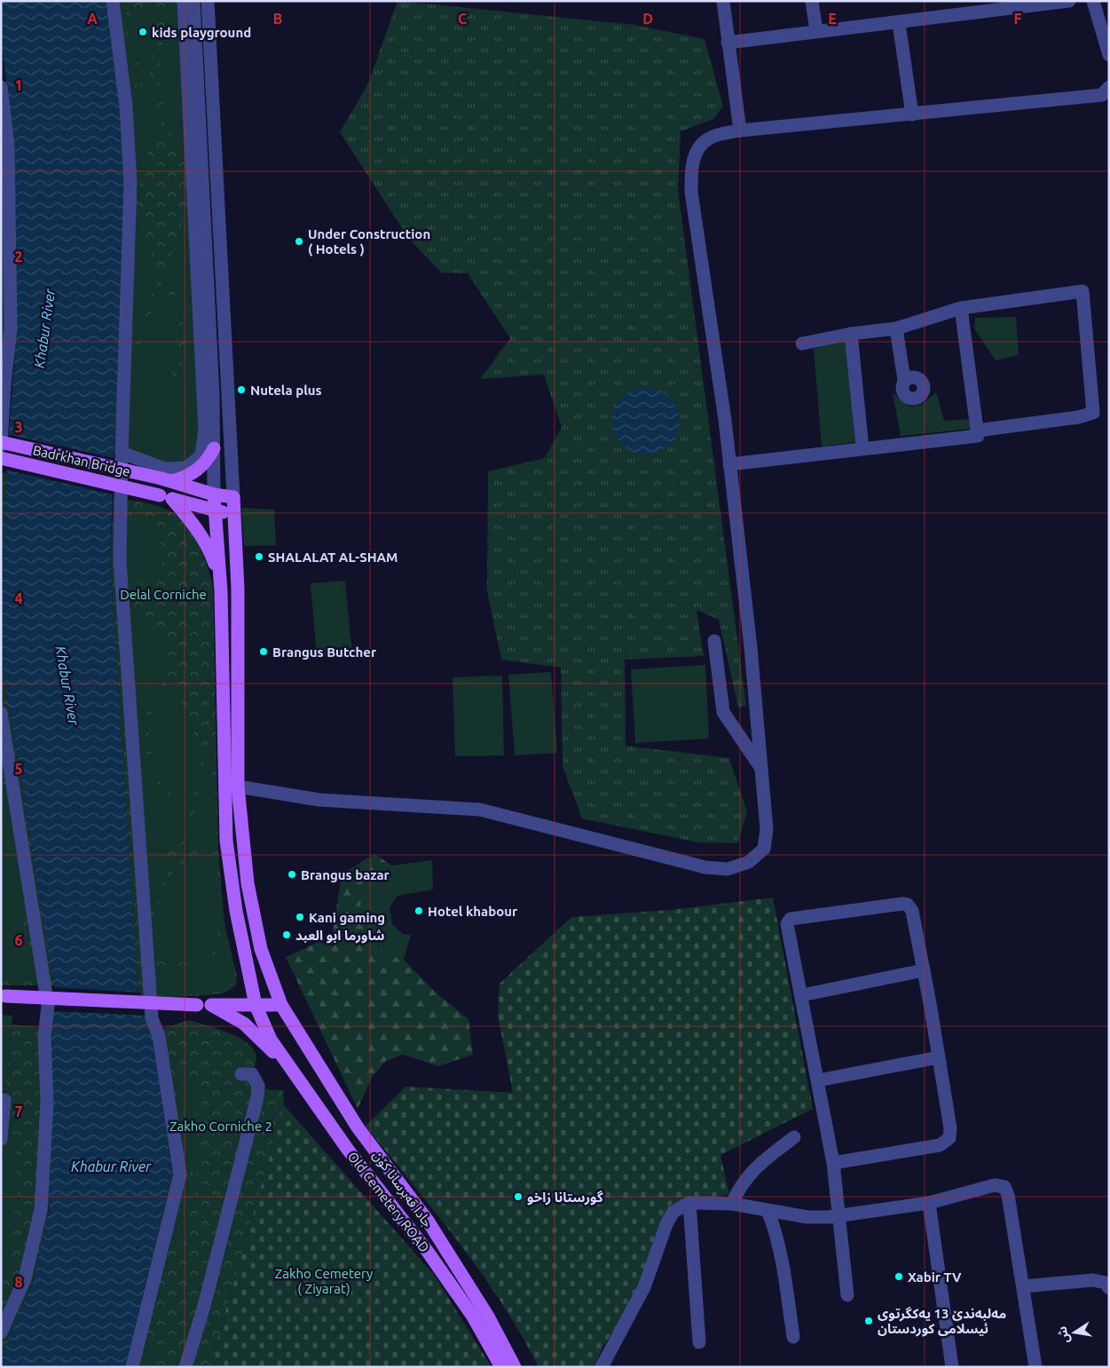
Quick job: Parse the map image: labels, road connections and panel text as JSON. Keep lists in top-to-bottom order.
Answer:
{
  "streets": {
    "main road": ["Badrkhan Bridge", "جادا قەبرسانا کۆن", "Old Cemetery ROAD"]
  },
  "crossings": [
    ["Badrkhan Bridge", "جادا قەبرسانا کۆن"],
    ["Badrkhan Bridge", "Old Cemetery ROAD"]
  ],
  "water": ["Khabur River"],
  "parks": ["Delal Corniche", "Zakho Corniche 2", "Zakho Cemetery ( Ziyarat)"],
  "places": [
    "kids playground",
    "Under Construction ( Hotels )",
    "Nutela plus",
    "SHALALAT AL-SHAM",
    "Brangus Butcher",
    "Brangus bazar",
    "Hotel khabour",
    "Kani gaming",
    "شاورما ابو العبد",
    "گورستانا زاخو",
    "Xabir TV",
    "مەلبەندێ 13 یەکگرتوی ئیسلامی کوردستان"
  ],
  "north": "left",
  "grid": {
    "columns": [
      "A",
      "B",
      "C",
      "D",
      "E",
      "F"
    ],
    "rows": [
      "1",
      "2",
      "3",
      "4",
      "5",
      "6",
      "7",
      "8"
    ]
  }
}
